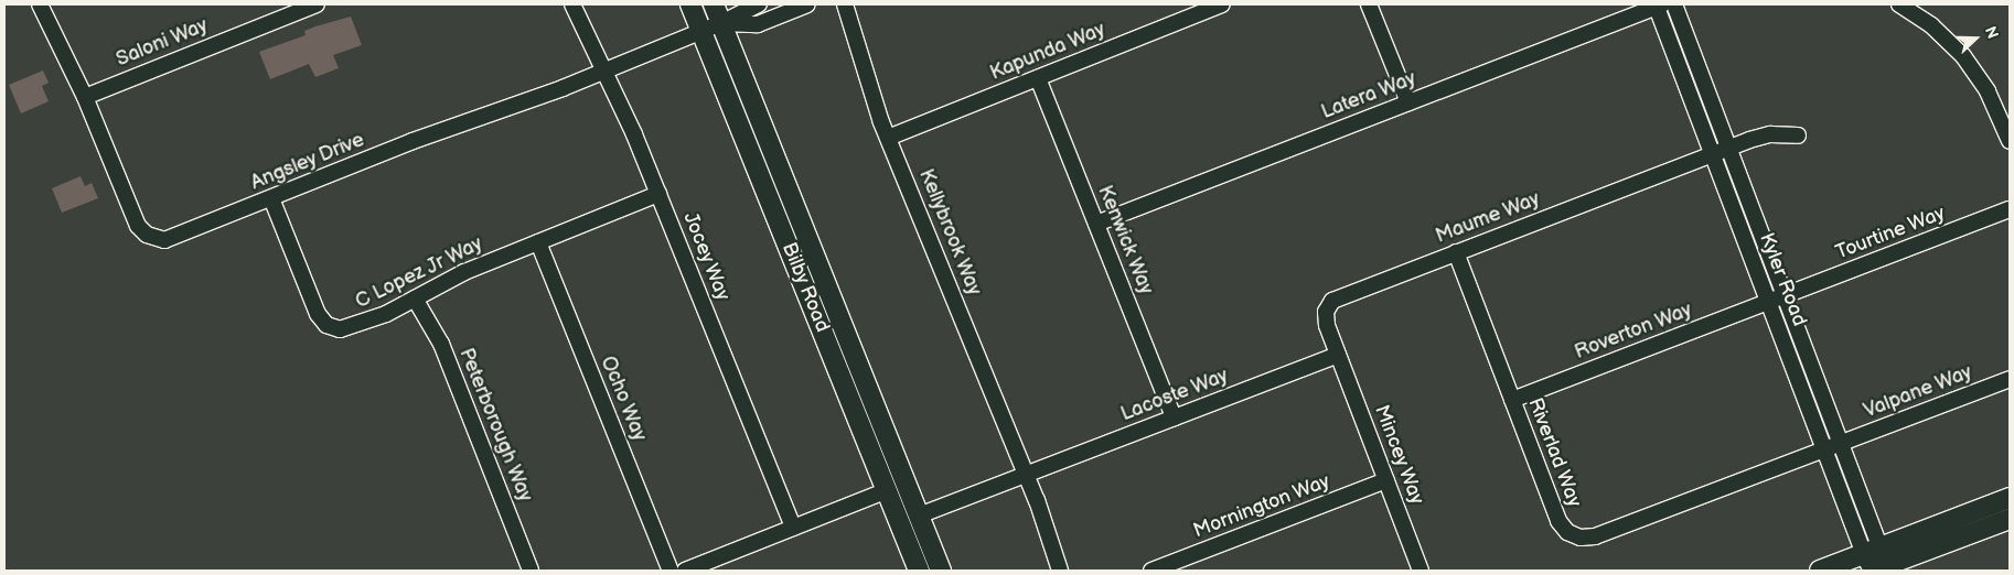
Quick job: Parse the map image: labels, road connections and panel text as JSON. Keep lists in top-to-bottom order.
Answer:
{
  "streets": {
    "main road": ["Bilby Road"],
    "street": [
      "Saloni Way",
      "Kapunda Way",
      "Latera Way",
      "Angsley Drive",
      "Maume Way",
      "Kellybrook Way",
      "Tourtine Way",
      "Kenwick Way",
      "Jocey Way",
      "C Lopez Jr Way",
      "Kyler Road",
      "Roverton Way",
      "Valpane Way",
      "Lacoste Way",
      "Ocho Way",
      "Peterborough Way",
      "Riverlad Way",
      "Mincey Way",
      "Mornington Way"
    ]
  },
  "crossings": [
    ["Saloni Way", "Angsley Drive"],
    ["Kapunda Way", "Kellybrook Way"],
    ["Kapunda Way", "Kenwick Way"],
    ["Latera Way", "Kenwick Way"],
    ["Latera Way", "Kyler Road"],
    ["Angsley Drive", "Jocey Way"],
    ["Angsley Drive", "C Lopez Jr Way"],
    ["Angsley Drive", "Bilby Road"],
    ["Maume Way", "Kyler Road"],
    ["Maume Way", "Lacoste Way"],
    ["Maume Way", "Riverlad Way"],
    ["Maume Way", "Mincey Way"],
    ["Kellybrook Way", "Lacoste Way"],
    ["Tourtine Way", "Kyler Road"],
    ["Tourtine Way", "Roverton Way"],
    ["Kenwick Way", "Lacoste Way"],
    ["Jocey Way", "C Lopez Jr Way"],
    ["C Lopez Jr Way", "Ocho Way"],
    ["C Lopez Jr Way", "Peterborough Way"],
    ["Kyler Road", "Roverton Way"],
    ["Kyler Road", "Valpane Way"],
    ["Kyler Road", "Riverlad Way"],
    ["Bilby Road", "Lacoste Way"],
    ["Roverton Way", "Riverlad Way"],
    ["Valpane Way", "Riverlad Way"],
    ["Lacoste Way", "Mincey Way"],
    ["Mincey Way", "Mornington Way"]
  ],
  "north": "right"
}
